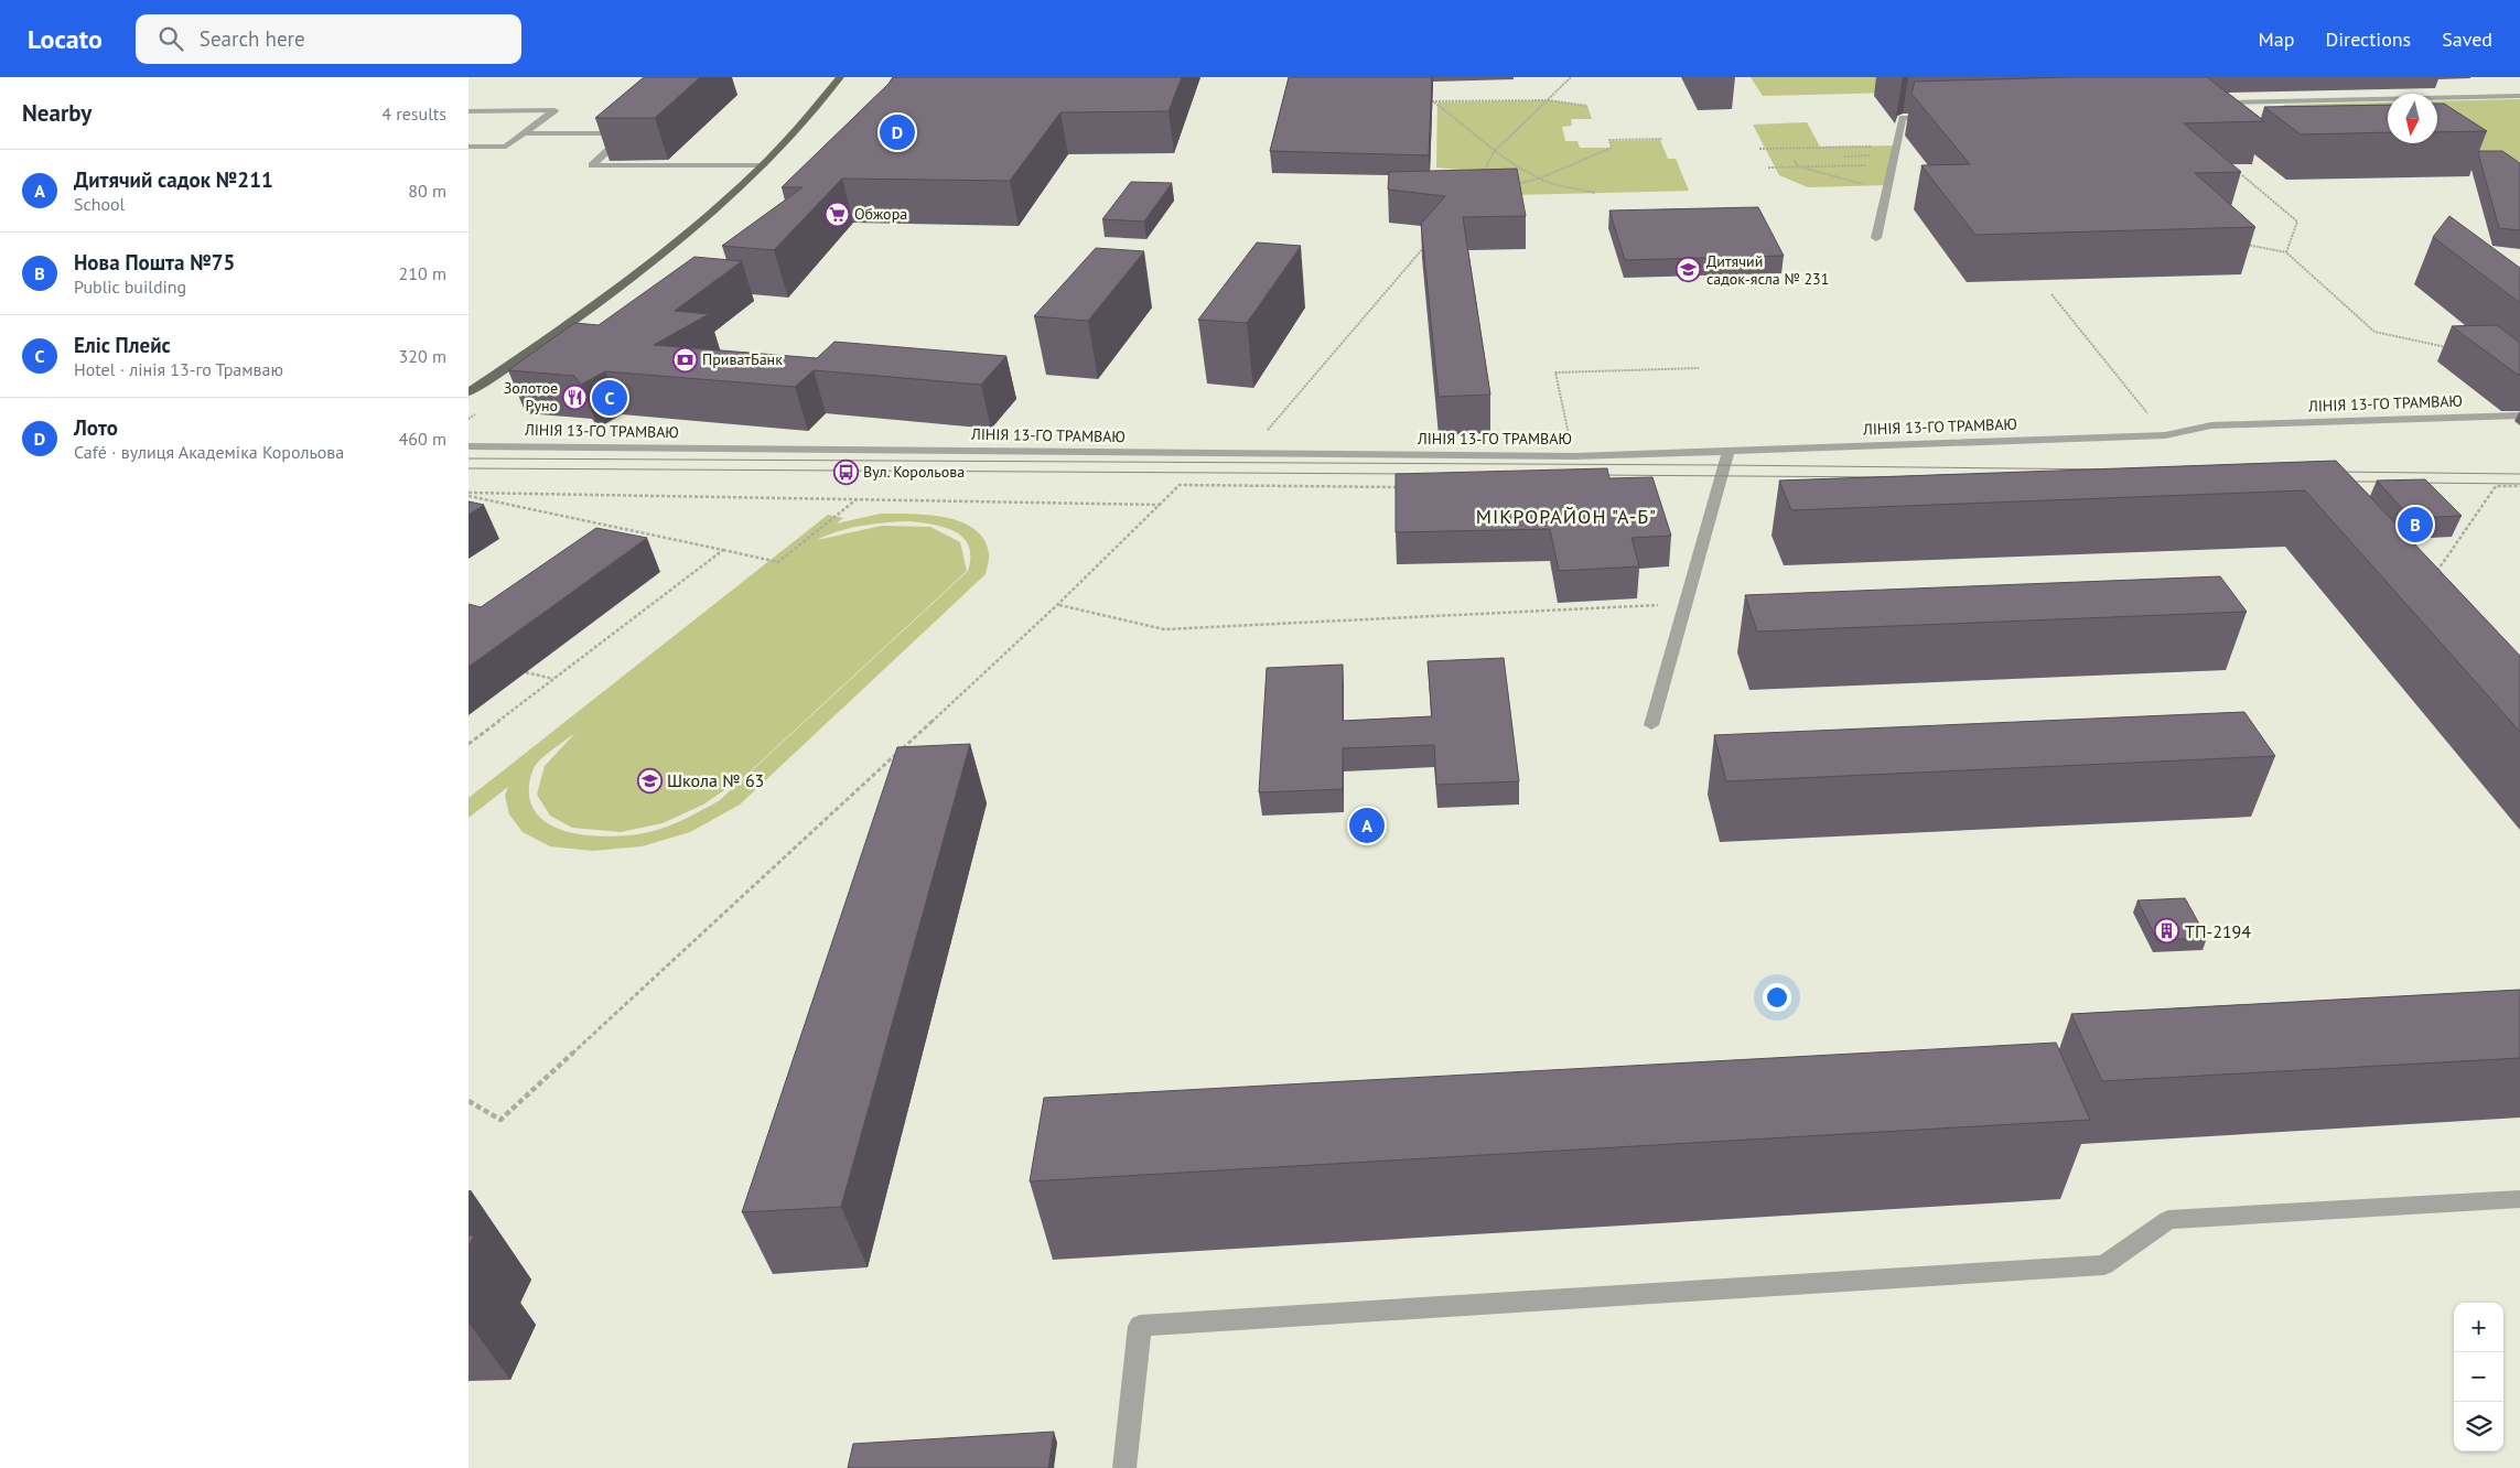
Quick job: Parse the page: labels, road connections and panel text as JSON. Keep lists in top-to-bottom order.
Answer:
{
  "streets": {
    "street": ["ЛІНІЯ 13-ГО ТРАМВАЮ"]
  },
  "districts": ["МІКРОРАЙОН \"А-Б\""],
  "places": {
    "supermarket": ["Обжора"],
    "school or university": ["Дитячий садок-ясла № 231", "Школа № 63"],
    "bank": ["ПриватБанк"],
    "restaurant": ["Золотое Руно"],
    "bus stop": ["Вул. Корольова"],
    "building": ["ТП-2194"]
  },
  "north": "bottom",
  "page": {
    "header": "Locato",
    "search": "Search here",
    "nav": ["Map", "Directions", "Saved"],
    "heading": ["Nearby", "4 results"],
    "pins": [
      "D",
      "C",
      "B",
      "A"
    ],
    "list": [
      {
        "mark": "A",
        "name": "Дитячий садок №211",
        "note": "School",
        "value": "80 m"
      },
      {
        "mark": "B",
        "name": "Нова Пошта №75",
        "note": "Public building",
        "value": "210 m"
      },
      {
        "mark": "C",
        "name": "Еліс Плейс",
        "note": "Hotel · лінія 13-го Трамваю",
        "value": "320 m"
      },
      {
        "mark": "D",
        "name": "Лото",
        "note": "Café · вулиця Академіка Корольова",
        "value": "460 m"
      }
    ],
    "map_buttons": ["+", "−"]
  }
}
